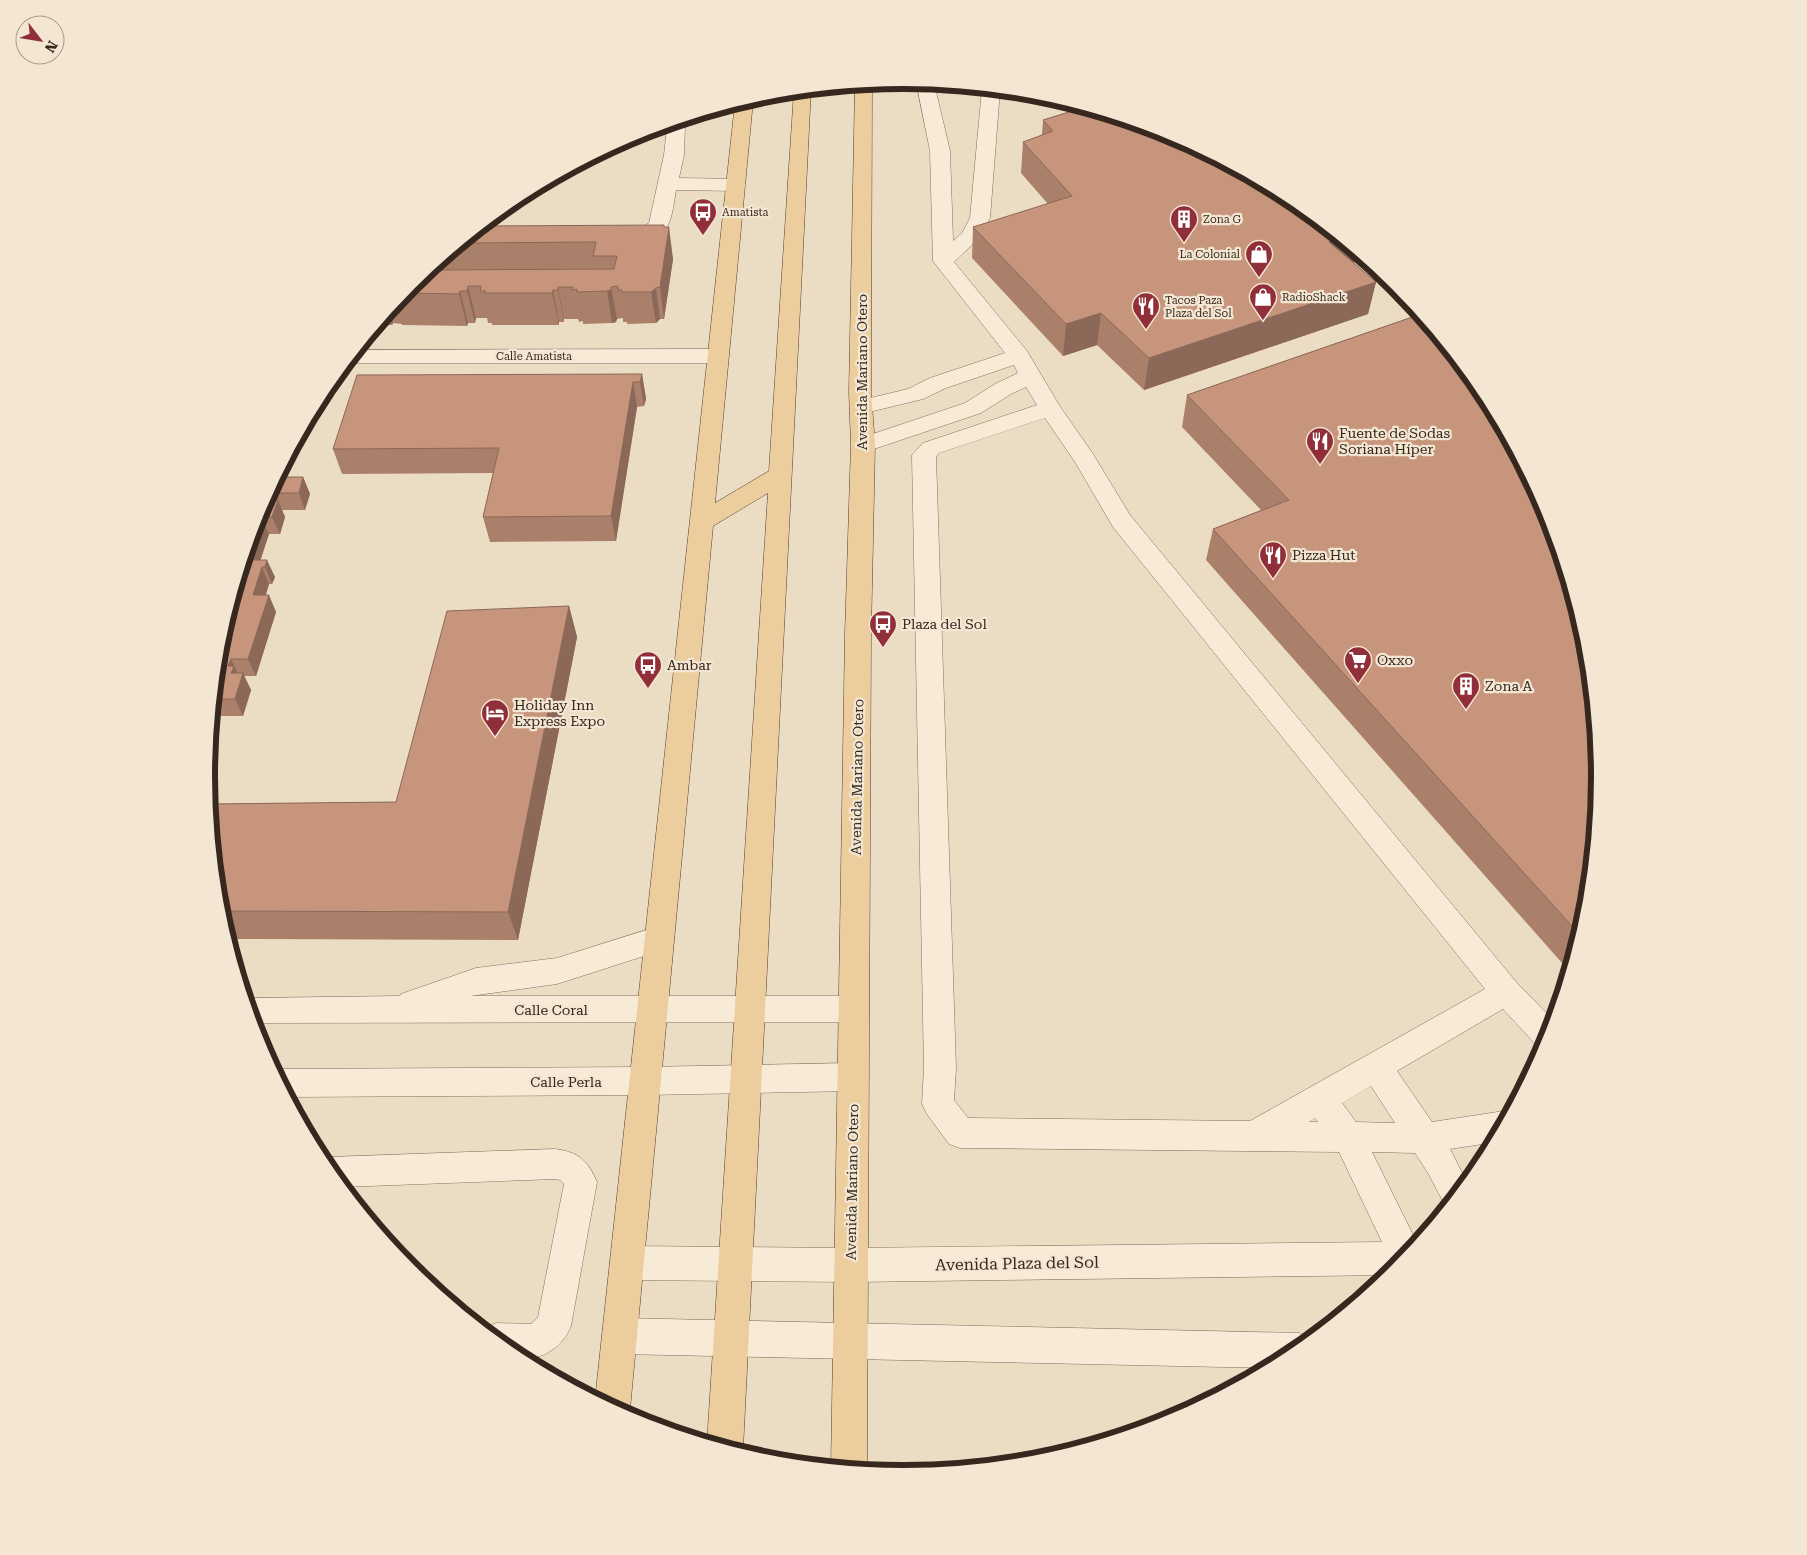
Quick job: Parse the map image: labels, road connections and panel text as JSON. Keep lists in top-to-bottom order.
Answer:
{
  "streets": {
    "main road": ["Avenida Mariano Otero"],
    "street": [
      "Calle Amatista",
      "Calle Coral",
      "Calle Perla",
      "Avenida Plaza del Sol"
    ]
  },
  "crossings": [
    ["Avenida Mariano Otero", "Calle Coral"],
    ["Avenida Mariano Otero", "Calle Perla"],
    ["Avenida Mariano Otero", "Avenida Plaza del Sol"]
  ],
  "places": {
    "bus stop": ["Amatista", "Plaza del Sol", "Ambar"],
    "building": ["Zona G", "Zona A"],
    "shop": ["La Colonial", "RadioShack"],
    "restaurant": ["Tacos Paza Plaza del Sol", "Fuente de Sodas Soriana Híper", "Pizza Hut"],
    "supermarket": ["Oxxo"],
    "hotel": ["Holiday Inn Express Expo"]
  },
  "north": "bottom right"
}
